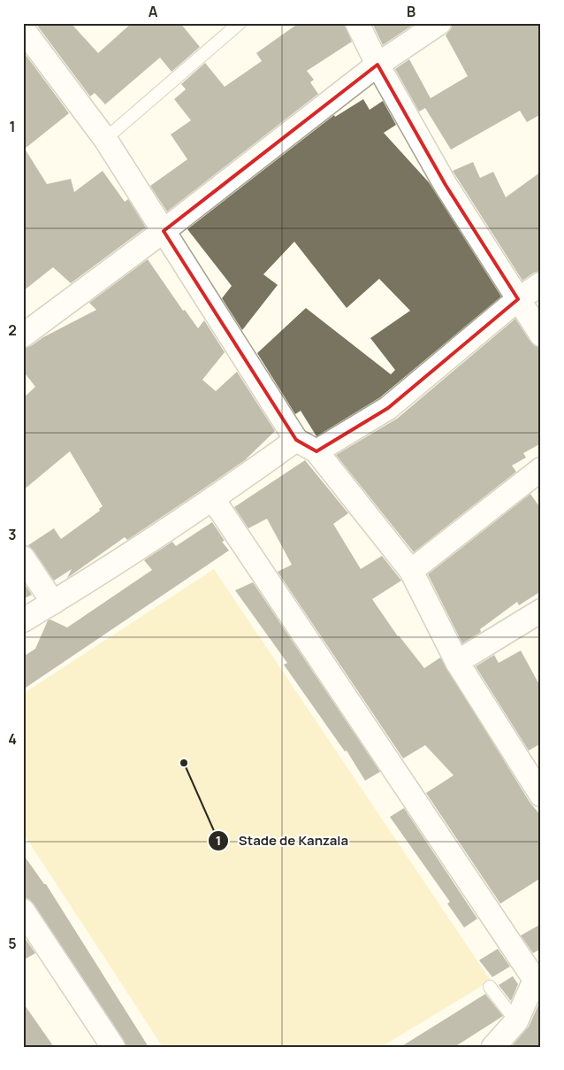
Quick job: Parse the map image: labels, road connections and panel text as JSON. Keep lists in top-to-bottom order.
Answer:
{
  "places": ["Stade de Kanzala"],
  "grid": {
    "columns": ["A", "B"],
    "rows": [
      "1",
      "2",
      "3",
      "4",
      "5"
    ]
  }
}
